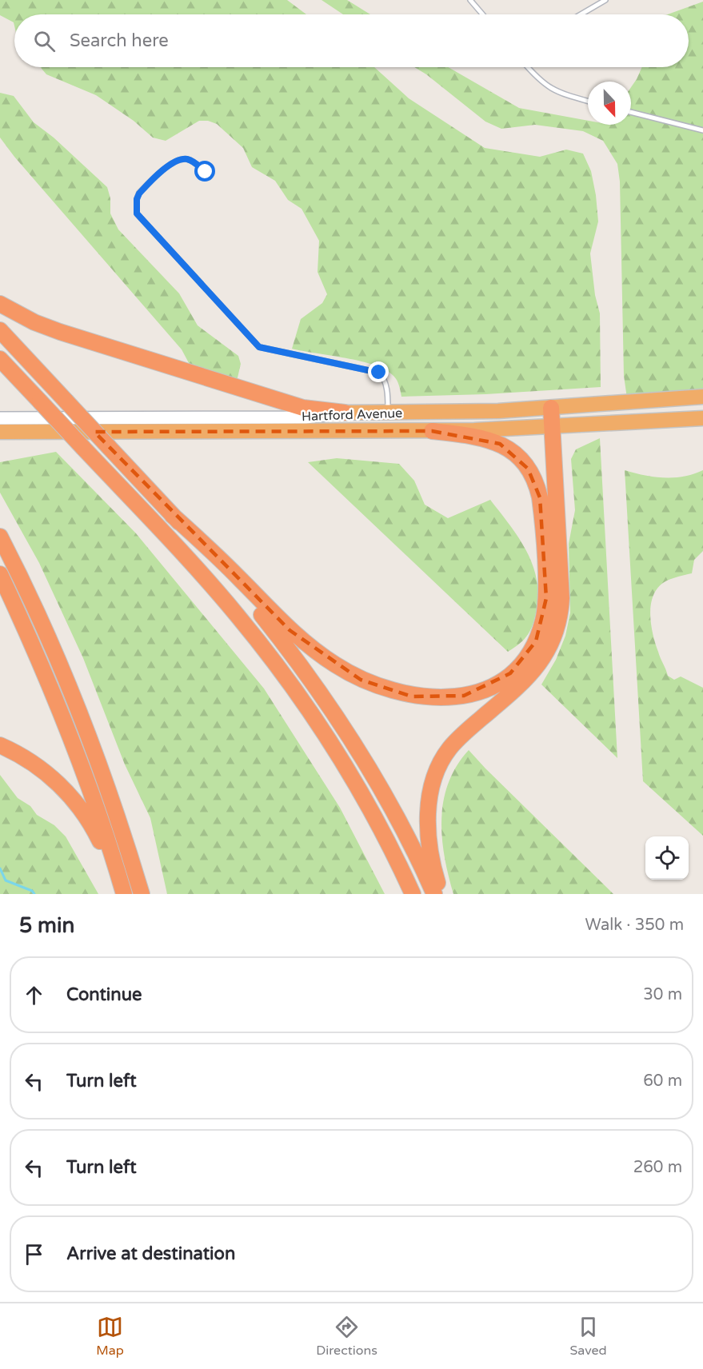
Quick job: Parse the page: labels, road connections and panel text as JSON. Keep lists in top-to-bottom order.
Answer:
{
  "streets": {
    "highway": ["Hartford Avenue"]
  },
  "north": "bottom",
  "page": {
    "search": "Search here",
    "heading": ["5 min", "Walk · 350 m"],
    "list": [
      ["Continue", "30 m"],
      ["Turn left", "60 m"],
      ["Turn left", "260 m"],
      "Arrive at destination"
    ],
    "nav": ["Map", "Directions", "Saved"]
  }
}
